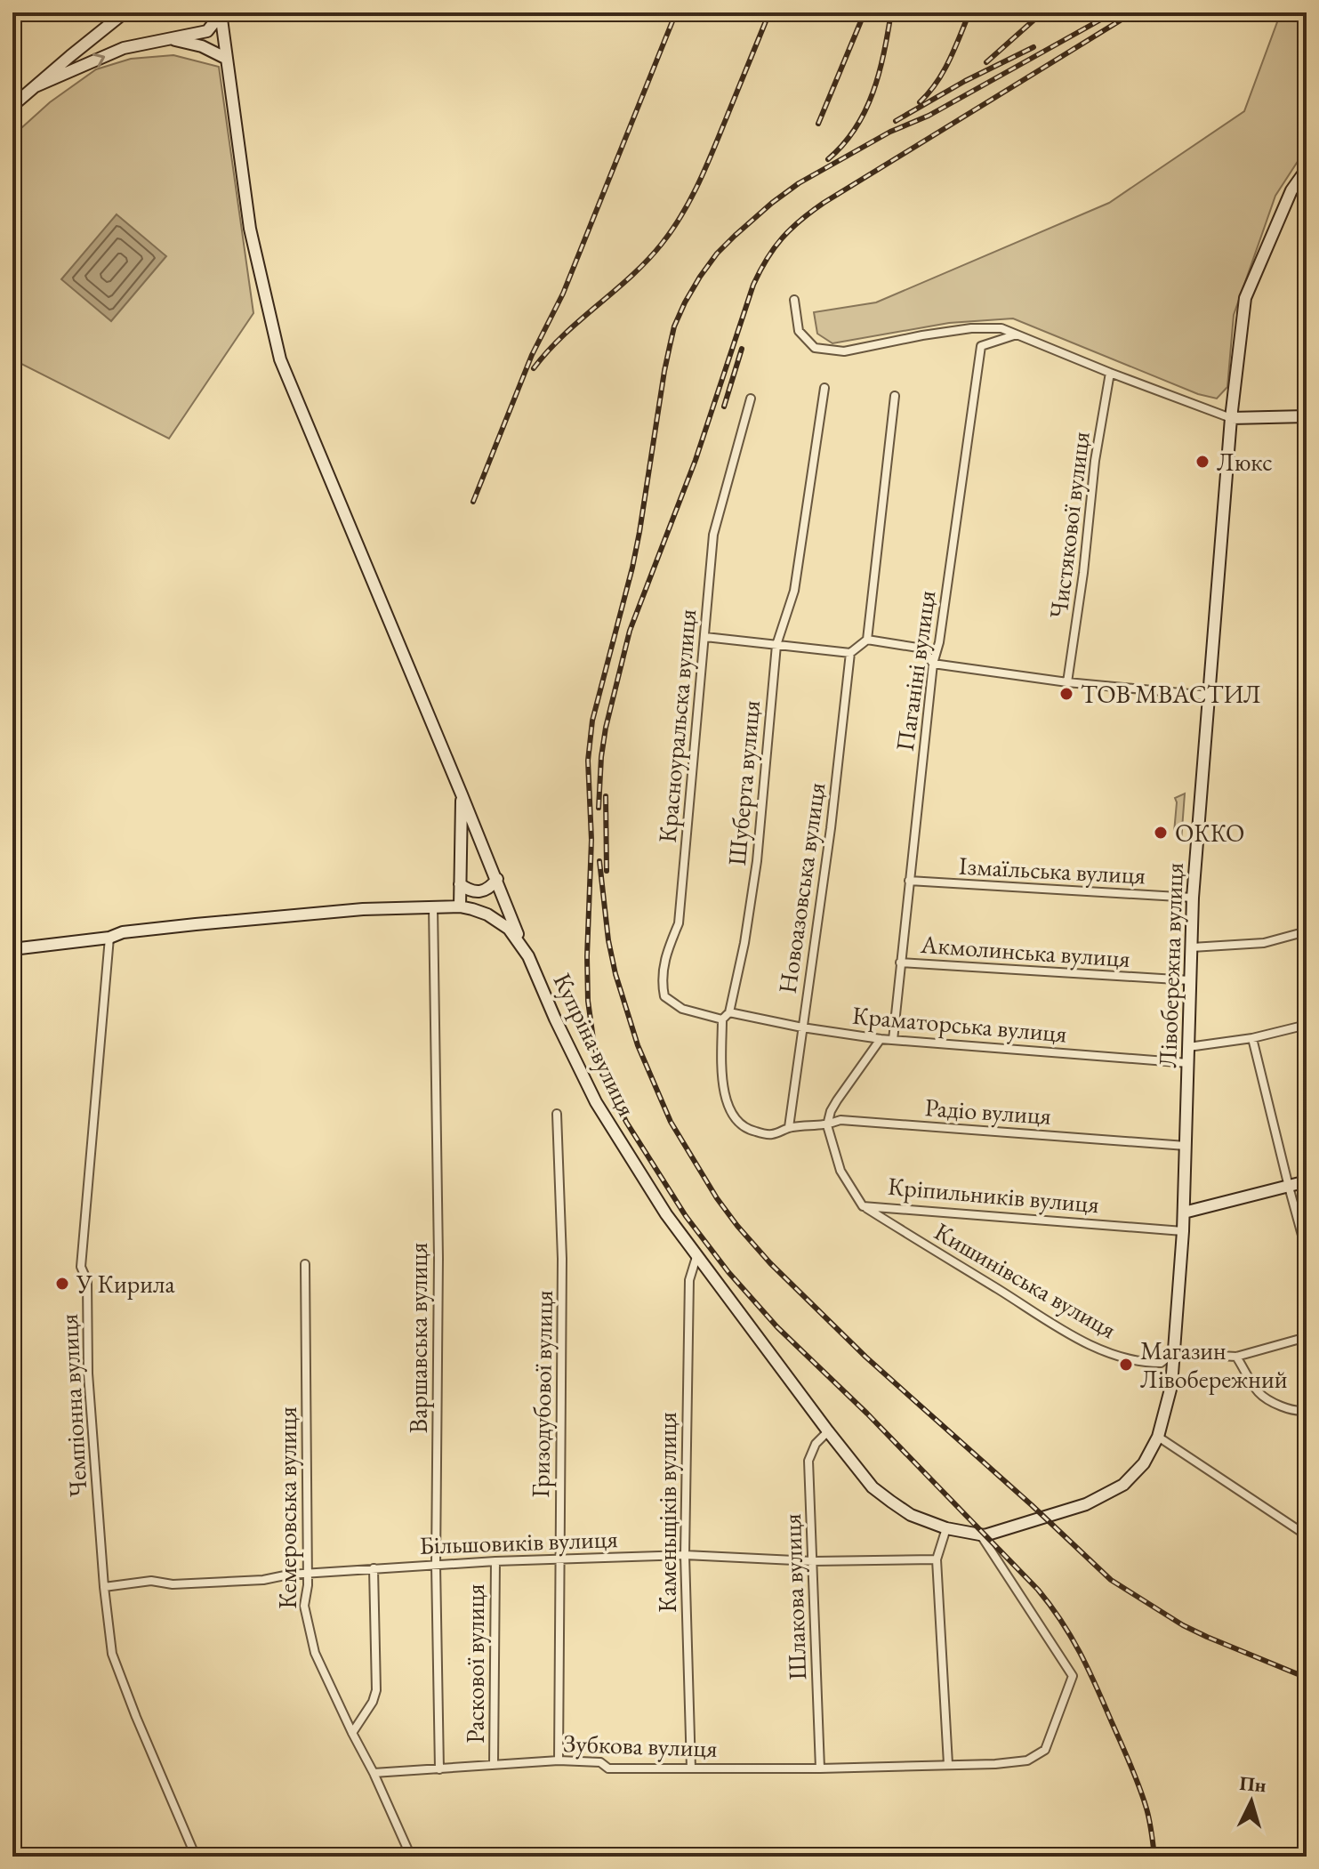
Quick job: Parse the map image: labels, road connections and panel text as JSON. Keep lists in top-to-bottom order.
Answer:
{
  "streets": {
    "main road": ["Лівобережна вулиця", "Купріна вулиця"],
    "street": [
      "Чистякової вулиця",
      "Паганіні вулиця",
      "Красноуральска вулиця",
      "Шуберта вулиця",
      "Ізмаїльська вулиця",
      "Новоазовська вулиця",
      "Акмолинська вулиця",
      "Краматорська вулиця",
      "Радіо вулиця",
      "Кріпильників вулиця",
      "Кишинівська вулиця",
      "Варшавська вулиця",
      "Гризодубової вулиця",
      "Чемпіонна вулиця",
      "Кемеровська вулиця",
      "Каменьщіків вулиця",
      "Більшовиків вулиця",
      "Шлакова вулиця",
      "Раскової вулиця",
      "Зубкова вулиця"
    ]
  },
  "crossings": [
    ["Паганіні вулиця", "Ізмаїльська вулиця"],
    ["Паганіні вулиця", "Акмолинська вулиця"],
    ["Паганіні вулиця", "Краматорська вулиця"],
    ["Шуберта вулиця", "Краматорська вулиця"],
    ["Ізмаїльська вулиця", "Лівобережна вулиця"],
    ["Новоазовська вулиця", "Краматорська вулиця"],
    ["Новоазовська вулиця", "Радіо вулиця"],
    ["Акмолинська вулиця", "Лівобережна вулиця"],
    ["Лівобережна вулиця", "Краматорська вулиця"],
    ["Лівобережна вулиця", "Купріна вулиця"],
    ["Лівобережна вулиця", "Радіо вулиця"],
    ["Лівобережна вулиця", "Кріпильників вулиця"],
    ["Лівобережна вулиця", "Кишинівська вулиця"],
    ["Лівобережна вулиця", "Зубкова вулиця"],
    ["Купріна вулиця", "Варшавська вулиця"],
    ["Купріна вулиця", "Чемпіонна вулиця"],
    ["Купріна вулиця", "Каменьщіків вулиця"],
    ["Купріна вулиця", "Шлакова вулиця"],
    ["Купріна вулиця", "Зубкова вулиця"],
    ["Радіо вулиця", "Кріпильників вулиця"],
    ["Кріпильників вулиця", "Кишинівська вулиця"],
    ["Варшавська вулиця", "Більшовиків вулиця"],
    ["Варшавська вулиця", "Зубкова вулиця"],
    ["Гризодубової вулиця", "Більшовиків вулиця"],
    ["Гризодубової вулиця", "Зубкова вулиця"],
    ["Чемпіонна вулиця", "Більшовиків вулиця"],
    ["Кемеровська вулиця", "Більшовиків вулиця"],
    ["Кемеровська вулиця", "Зубкова вулиця"],
    ["Каменьщіків вулиця", "Більшовиків вулиця"],
    ["Каменьщіків вулиця", "Зубкова вулиця"],
    ["Більшовиків вулиця", "Шлакова вулиця"],
    ["Більшовиків вулиця", "Раскової вулиця"],
    ["Шлакова вулиця", "Зубкова вулиця"],
    ["Раскової вулиця", "Зубкова вулиця"]
  ],
  "places": [
    "Люкс",
    "ТОВ МВАСТИЛ",
    "ОККО",
    "У Кирила",
    "Магазин Лівобережний"
  ],
  "north": "top"
}
